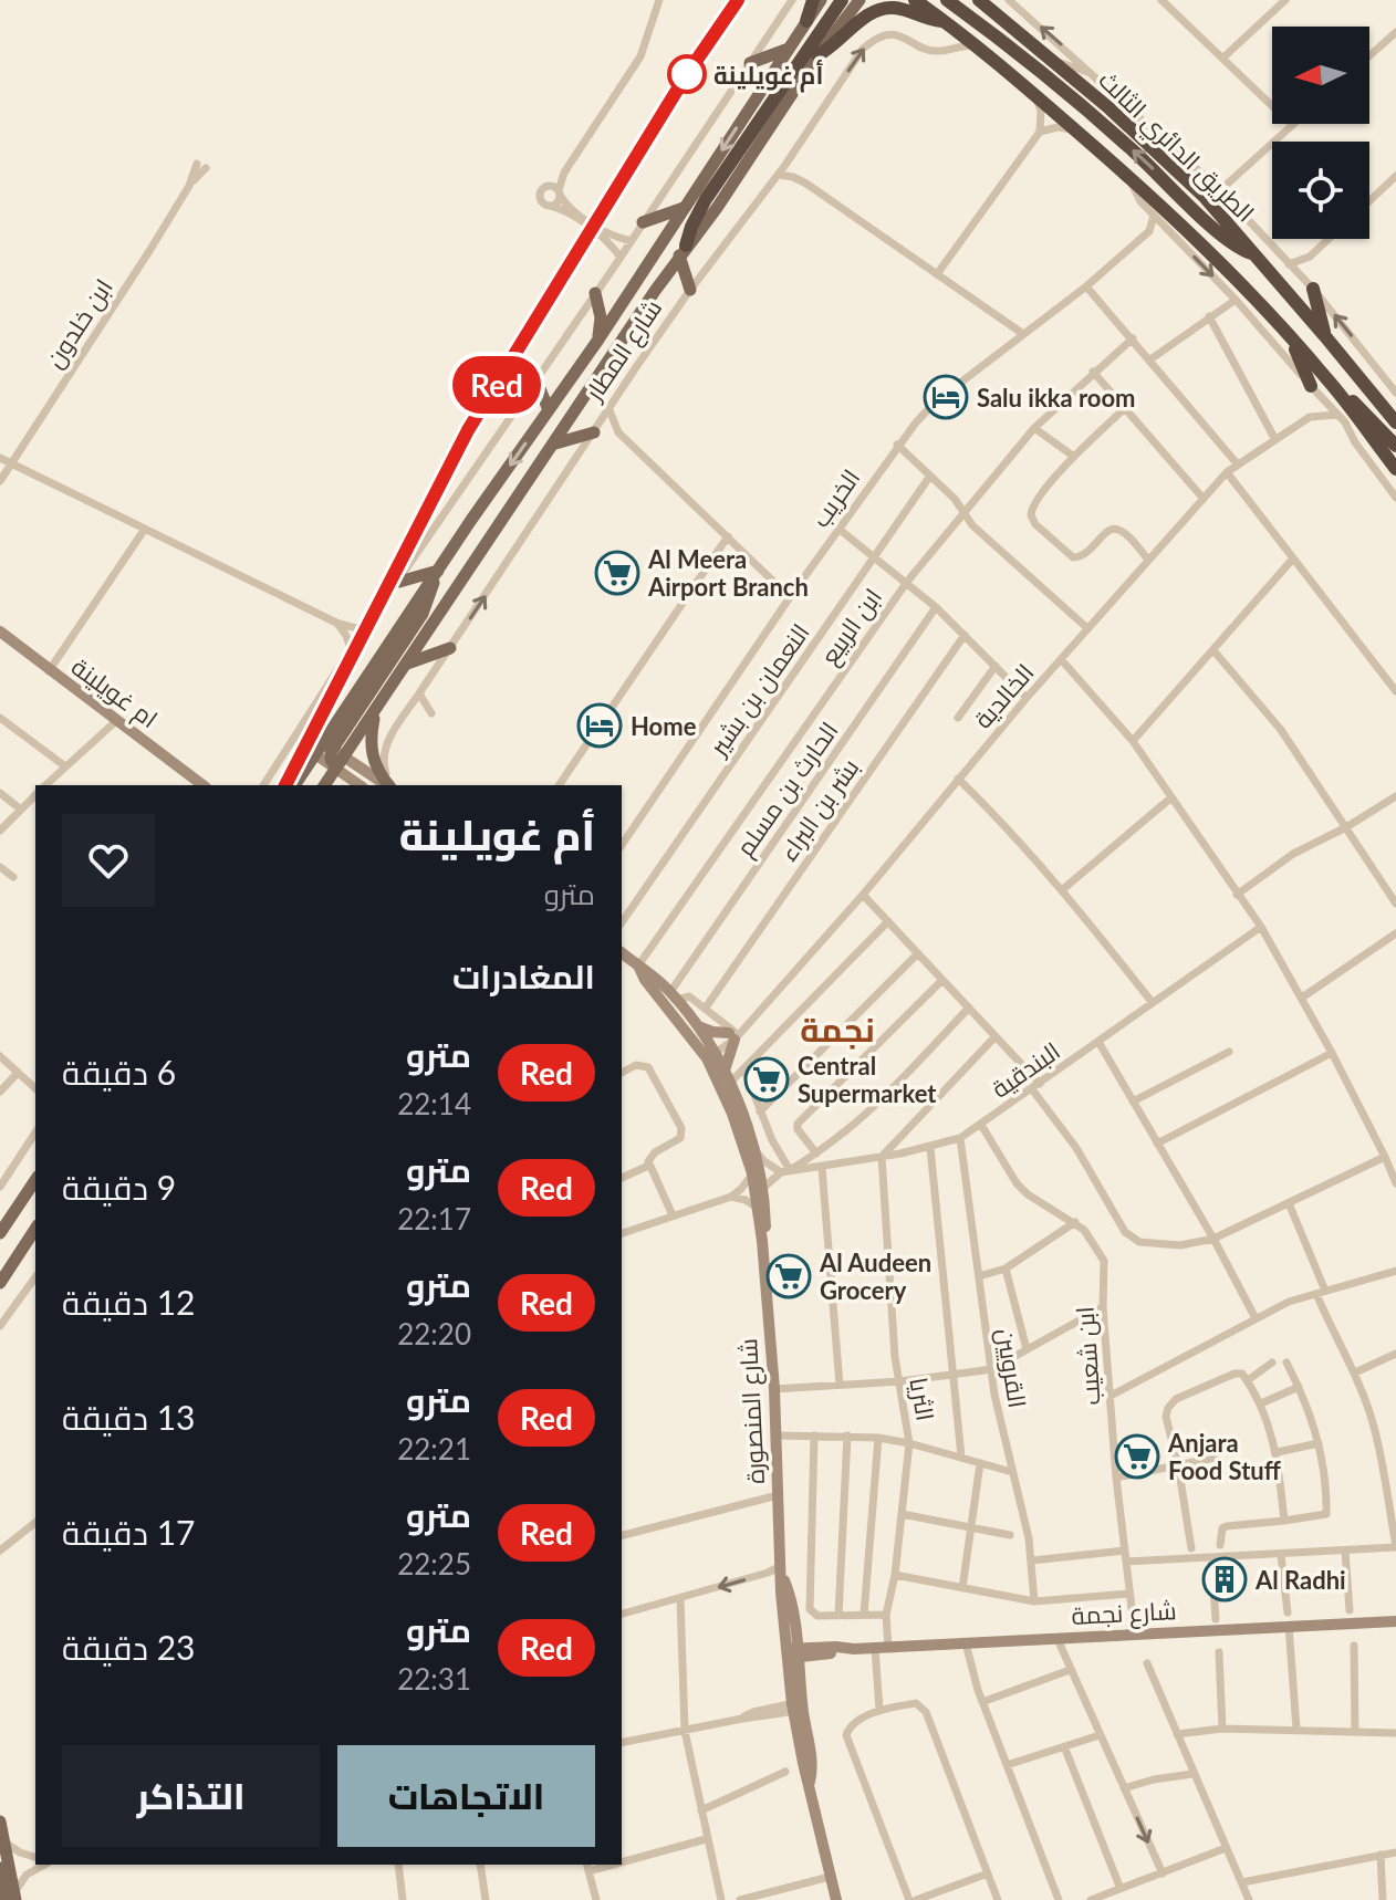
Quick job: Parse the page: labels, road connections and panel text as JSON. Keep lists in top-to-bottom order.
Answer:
{
  "streets": {
    "highway": ["الطريق الدائري الثالث"],
    "main road": [
      "شارع المطار",
      "ام غويلينة",
      "شارع المنصورة",
      "شارع نجمة"
    ],
    "street": [
      "ابن خلدون",
      "الخريب",
      "ابن الربيع",
      "النعمان بن بشير",
      "الخالدية",
      "الحارث بن مسلم",
      "بشر بن البراء",
      "البندقية",
      "ابن شعيب",
      "القرويين",
      "الثريا"
    ]
  },
  "crossings": [
    ["ابن الربيع", "شارع المنصورة"],
    ["الخالدية", "شارع المنصورة"],
    ["الحارث بن مسلم", "شارع المنصورة"],
    ["البندقية", "ابن شعيب"],
    ["البندقية", "القرويين"],
    ["البندقية", "الثريا"],
    ["ابن شعيب", "شارع نجمة"],
    ["الثريا", "شارع نجمة"],
    ["شارع المنصورة", "شارع نجمة"]
  ],
  "districts": ["نجمة"],
  "places": {
    "other": ["أم غويلينة"],
    "hotel": ["Salu ikka room", "Home"],
    "supermarket": [
      "Al Meera Airport Branch",
      "Central Supermarket",
      "Al Audeen Grocery",
      "Anjara Food Stuff"
    ],
    "building": ["Al Radhi"]
  },
  "lines": ["metro line Red"],
  "north": "left",
  "page": {
    "on_map": "Red",
    "heading": [
      ["أم غويلينة", "مترو"],
      "المغادرات"
    ],
    "list": [
      {
        "mark": "Red",
        "name": "مترو",
        "note": "22:14",
        "value": "6 دقيقة"
      },
      {
        "mark": "Red",
        "name": "مترو",
        "note": "22:17",
        "value": "9 دقيقة"
      },
      {
        "mark": "Red",
        "name": "مترو",
        "note": "22:20",
        "value": "12 دقيقة"
      },
      {
        "mark": "Red",
        "name": "مترو",
        "note": "22:21",
        "value": "13 دقيقة"
      },
      {
        "mark": "Red",
        "name": "مترو",
        "note": "22:25",
        "value": "17 دقيقة"
      },
      {
        "mark": "Red",
        "name": "مترو",
        "note": "22:31",
        "value": "23 دقيقة"
      }
    ],
    "buttons": ["الاتجاهات", "التذاكر"]
  }
}
